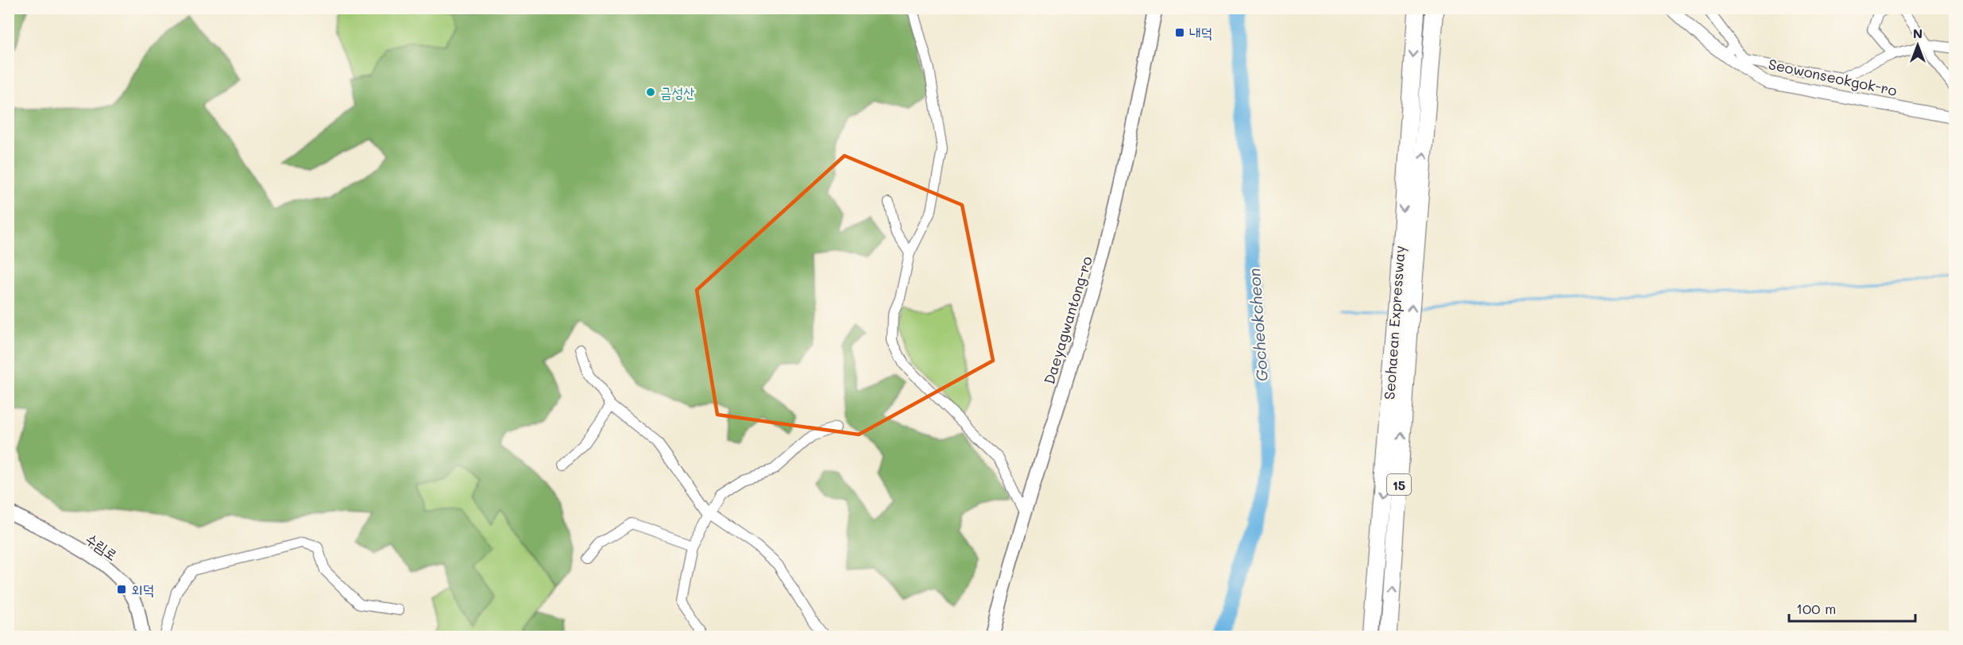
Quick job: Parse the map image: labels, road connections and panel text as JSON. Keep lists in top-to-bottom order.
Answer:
{
  "streets": {
    "highway": ["Seohaean Expressway", "15"],
    "main road": ["Daeyagwantong-ro", "수림로"],
    "street": ["Seowonseokgok-ro"]
  },
  "water": ["Gocheokcheon"],
  "places": {
    "transit": ["내덕", "외덕"],
    "other": ["금성산"]
  },
  "scale_bar": "100 m",
  "north": "top"
}
